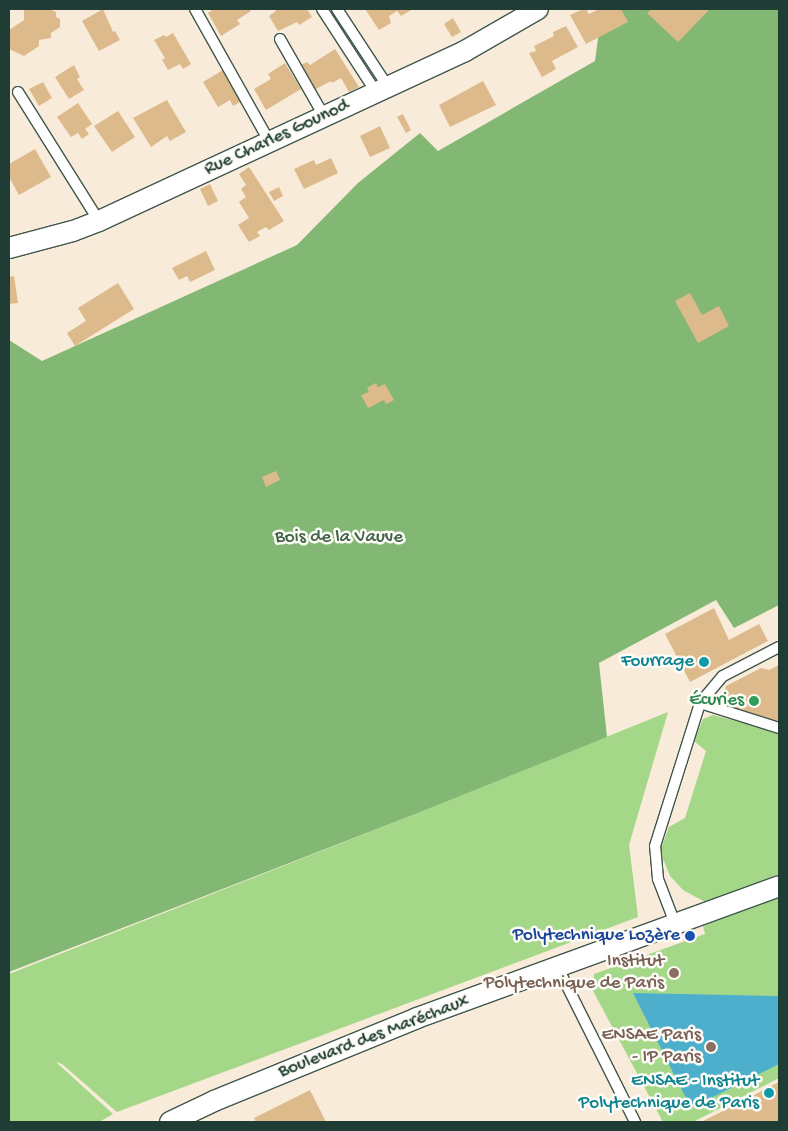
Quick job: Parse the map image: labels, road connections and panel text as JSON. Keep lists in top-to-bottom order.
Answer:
{
  "streets": {
    "street": ["Rue Charles Gounod", "Boulevard des Maréchaux"]
  },
  "parks": ["Bois de la Vauve"],
  "places": [
    "Fourrage",
    "Écuries",
    "Polytechnique Lozère",
    "Institut Polytechnique de Paris",
    "ENSAE Paris - IP Paris",
    "ENSAE - Institut Polytechnique de Paris"
  ]
}
